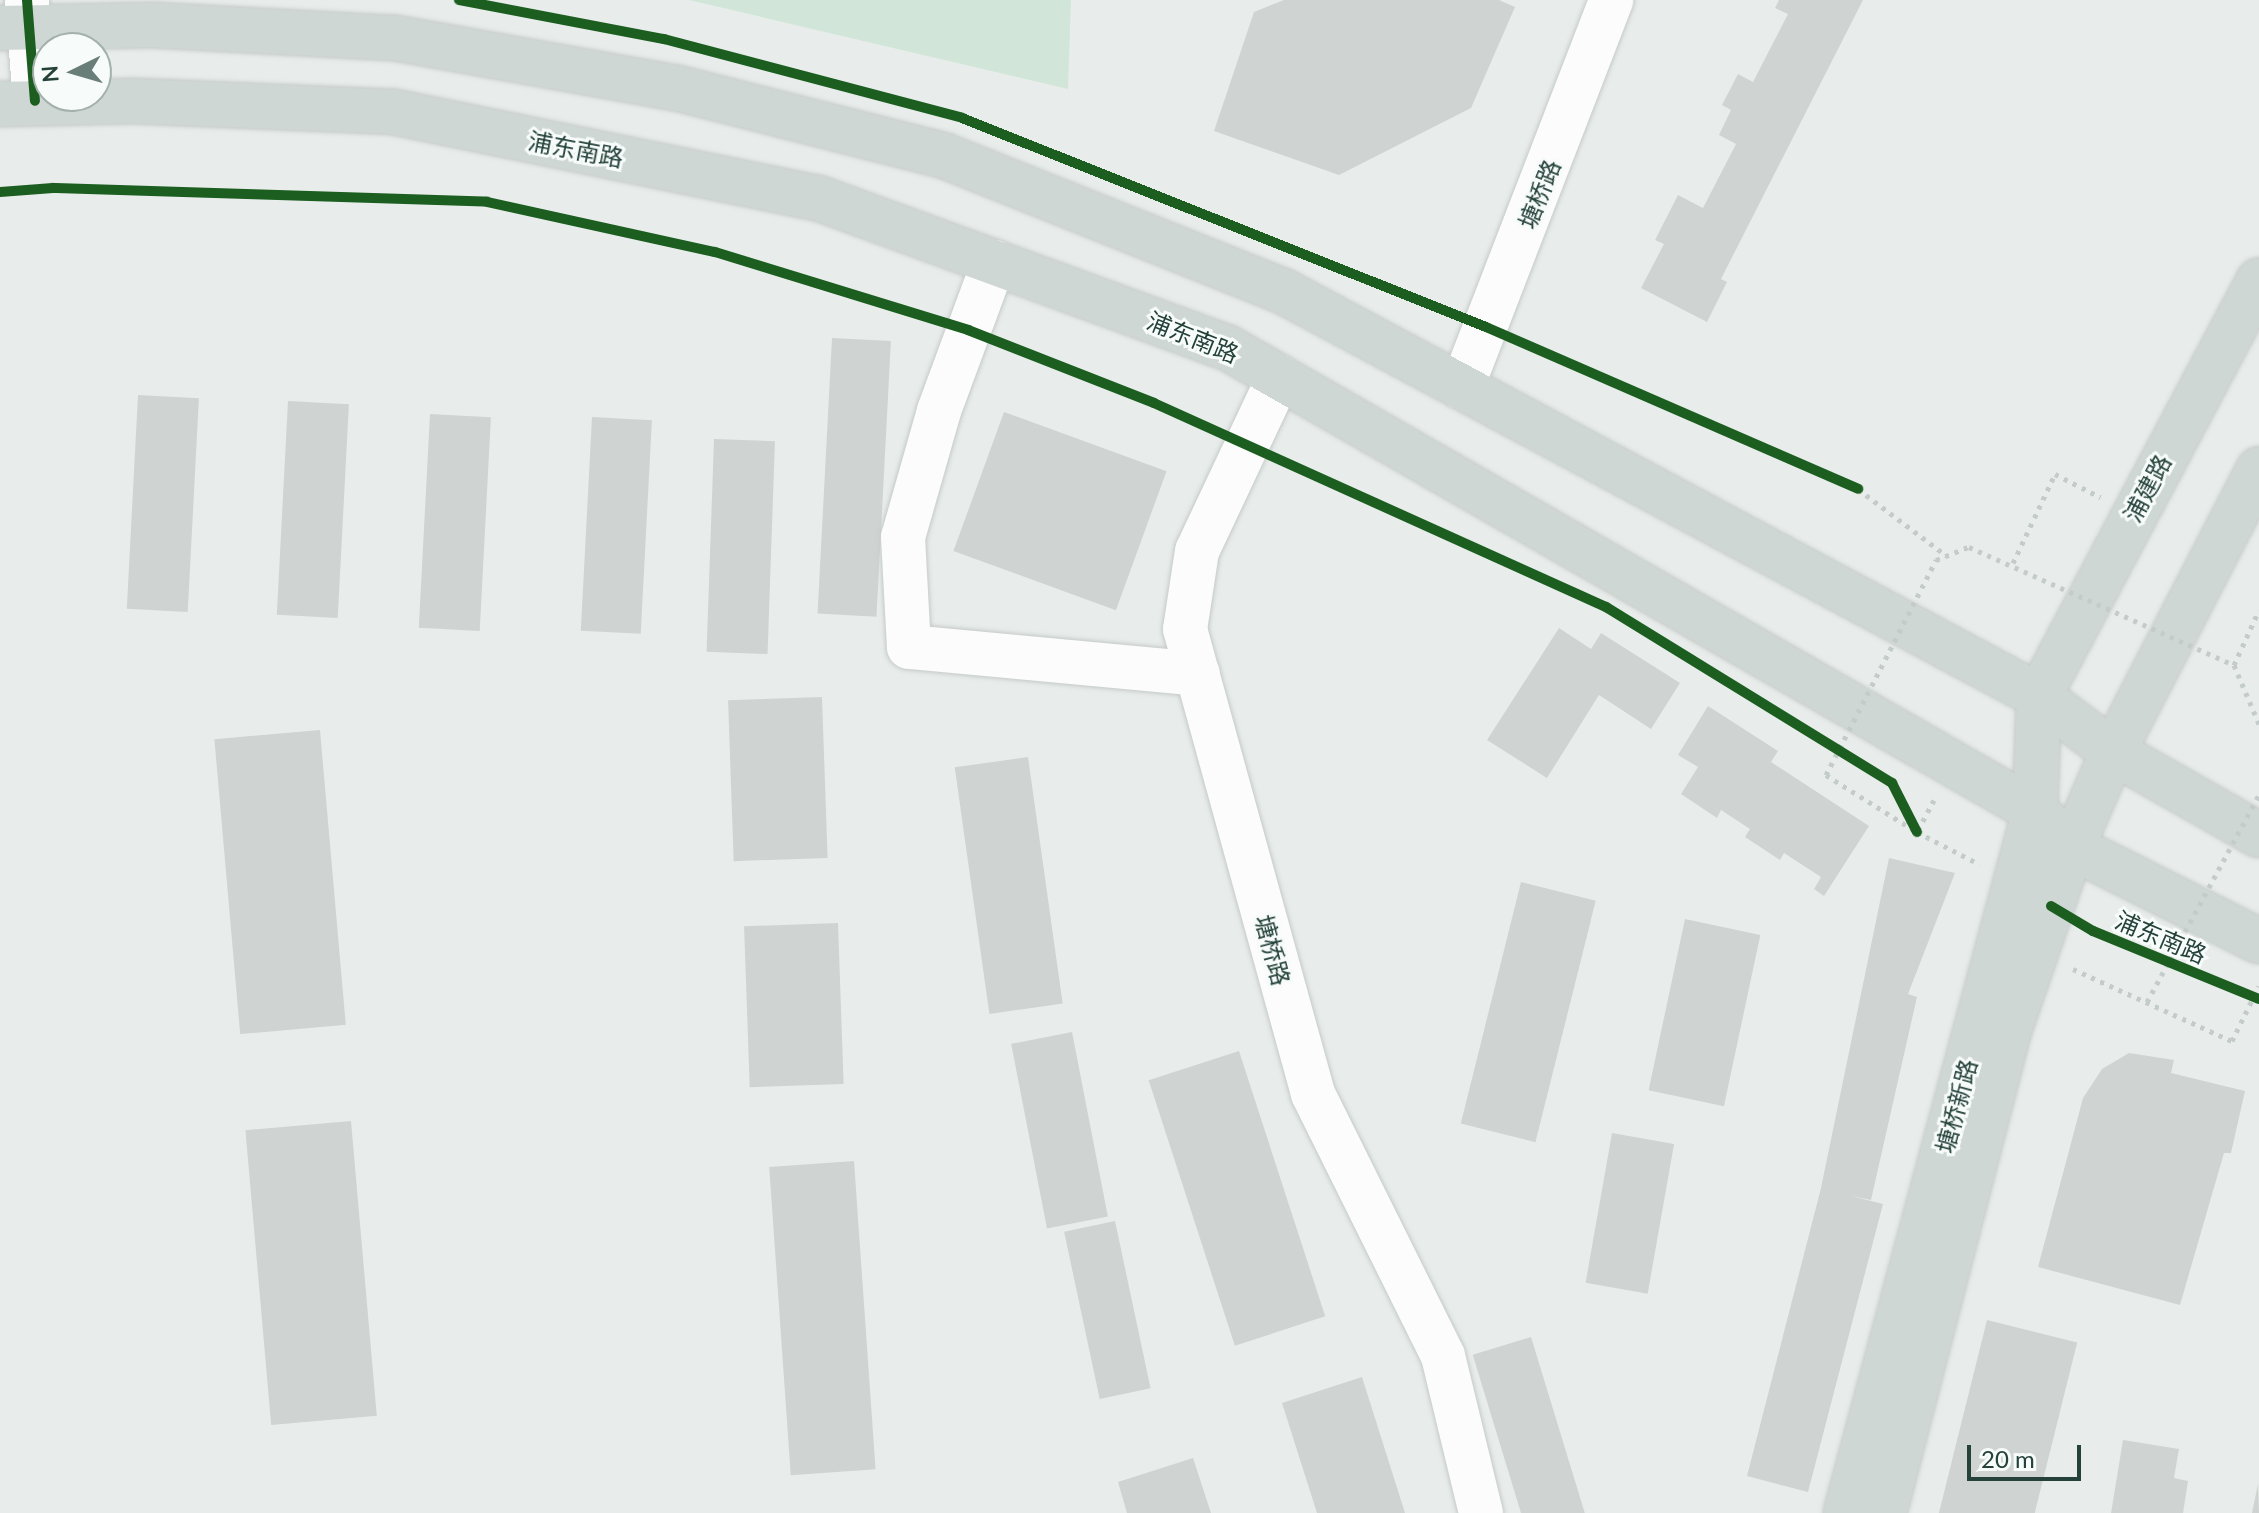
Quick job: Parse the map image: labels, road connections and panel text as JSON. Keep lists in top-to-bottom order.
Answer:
{
  "streets": {
    "main road": ["浦东南路", "浦建路", "塘桥新路"],
    "street": ["塘桥路"]
  },
  "crossings": [
    ["浦东南路", "塘桥路"],
    ["浦东南路", "塘桥新路"],
    ["浦建路", "塘桥新路"]
  ],
  "scale_bar": "20 m",
  "north": "left"
}
